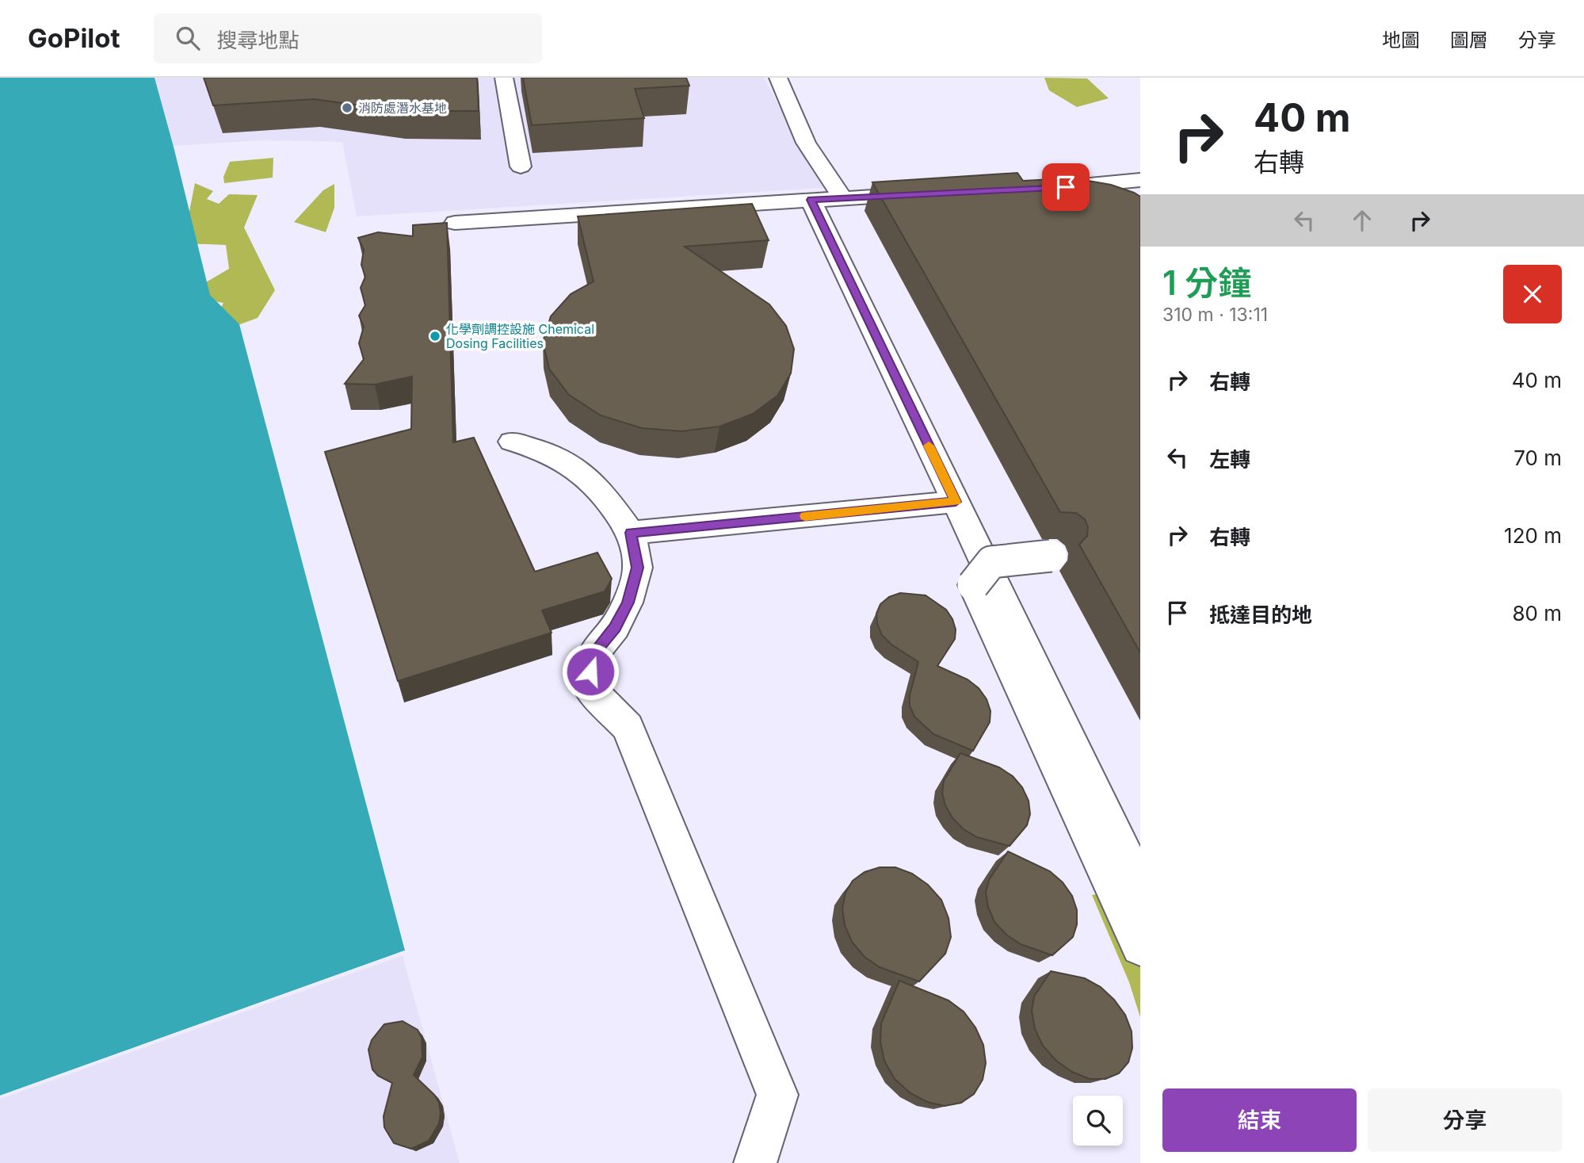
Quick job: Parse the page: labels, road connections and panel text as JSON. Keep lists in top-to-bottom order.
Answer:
{
  "places": ["消防處潛水基地", "化學劑調控設施 Chemical Dosing Facilities"],
  "page": {
    "header": "GoPilot",
    "search": "搜尋地點",
    "nav": ["地圖", "圖層", "分享"],
    "turn": ["40 m", "右轉"],
    "heading": ["1 分鐘", "310 m · 13:11"],
    "list": [
      {
        "name": "右轉",
        "value": "40 m"
      },
      {
        "name": "左轉",
        "value": "70 m"
      },
      {
        "name": "右轉",
        "value": "120 m"
      },
      {
        "name": "抵達目的地",
        "value": "80 m"
      }
    ],
    "buttons": ["結束", "分享"]
  }
}
